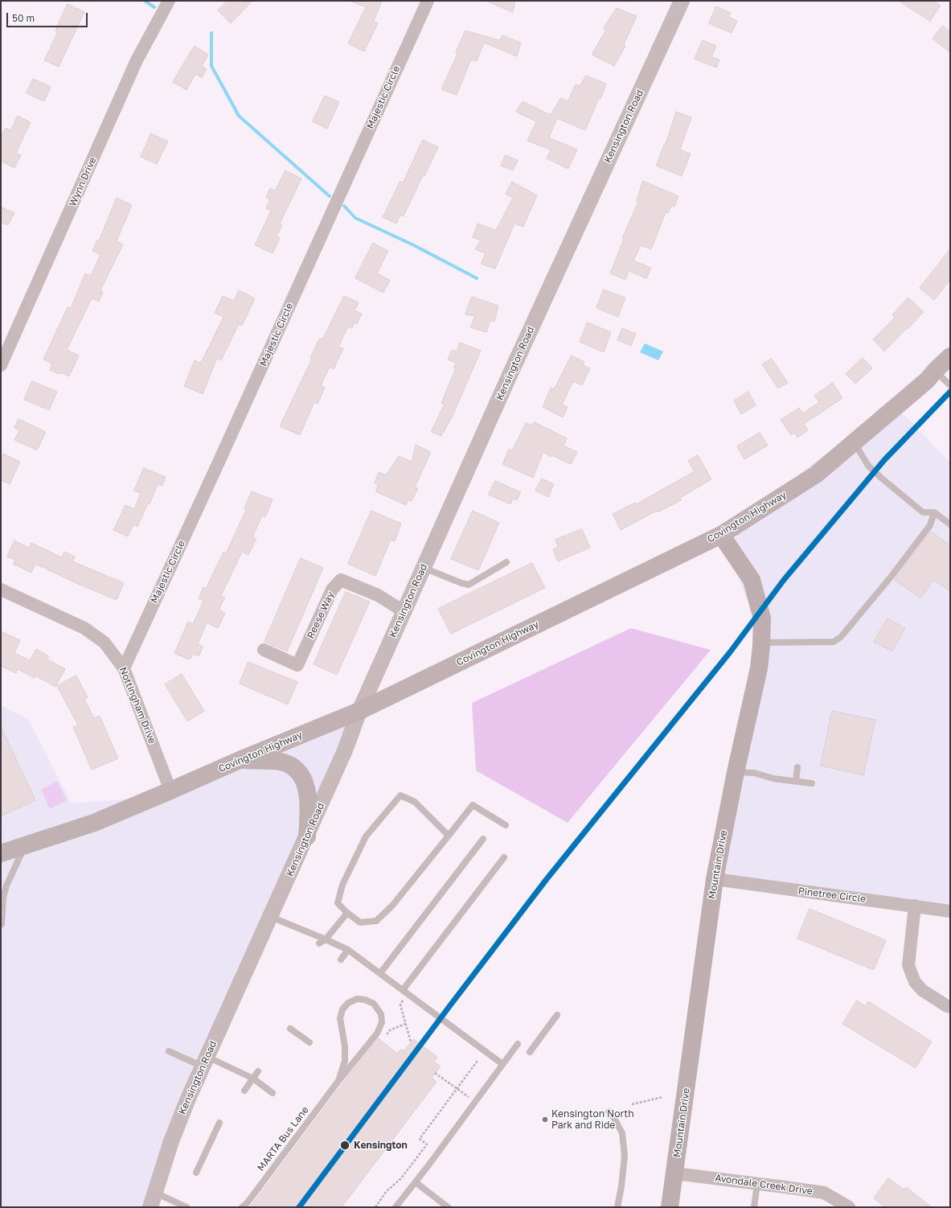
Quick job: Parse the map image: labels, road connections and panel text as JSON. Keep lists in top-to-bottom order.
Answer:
{
  "streets": {
    "main road": ["Covington Highway", "Mountain Drive"],
    "street": [
      "Majestic Circle",
      "Kensington Road",
      "Wynn Drive",
      "Reese Way",
      "Nottingham Drive",
      "Pinetree Circle",
      "Avondale Creek Drive"
    ],
    "lane": ["MARTA Bus Lane"]
  },
  "crossings": [
    ["Majestic Circle", "Nottingham Drive"],
    ["Kensington Road", "Covington Highway"],
    ["Kensington Road", "Reese Way"],
    ["Covington Highway", "Nottingham Drive"],
    ["Covington Highway", "Mountain Drive"],
    ["Mountain Drive", "Pinetree Circle"],
    ["Mountain Drive", "Avondale Creek Drive"]
  ],
  "places": ["Kensington North Park and Ride", "Kensington"],
  "scale_bar": "50 m"
}
